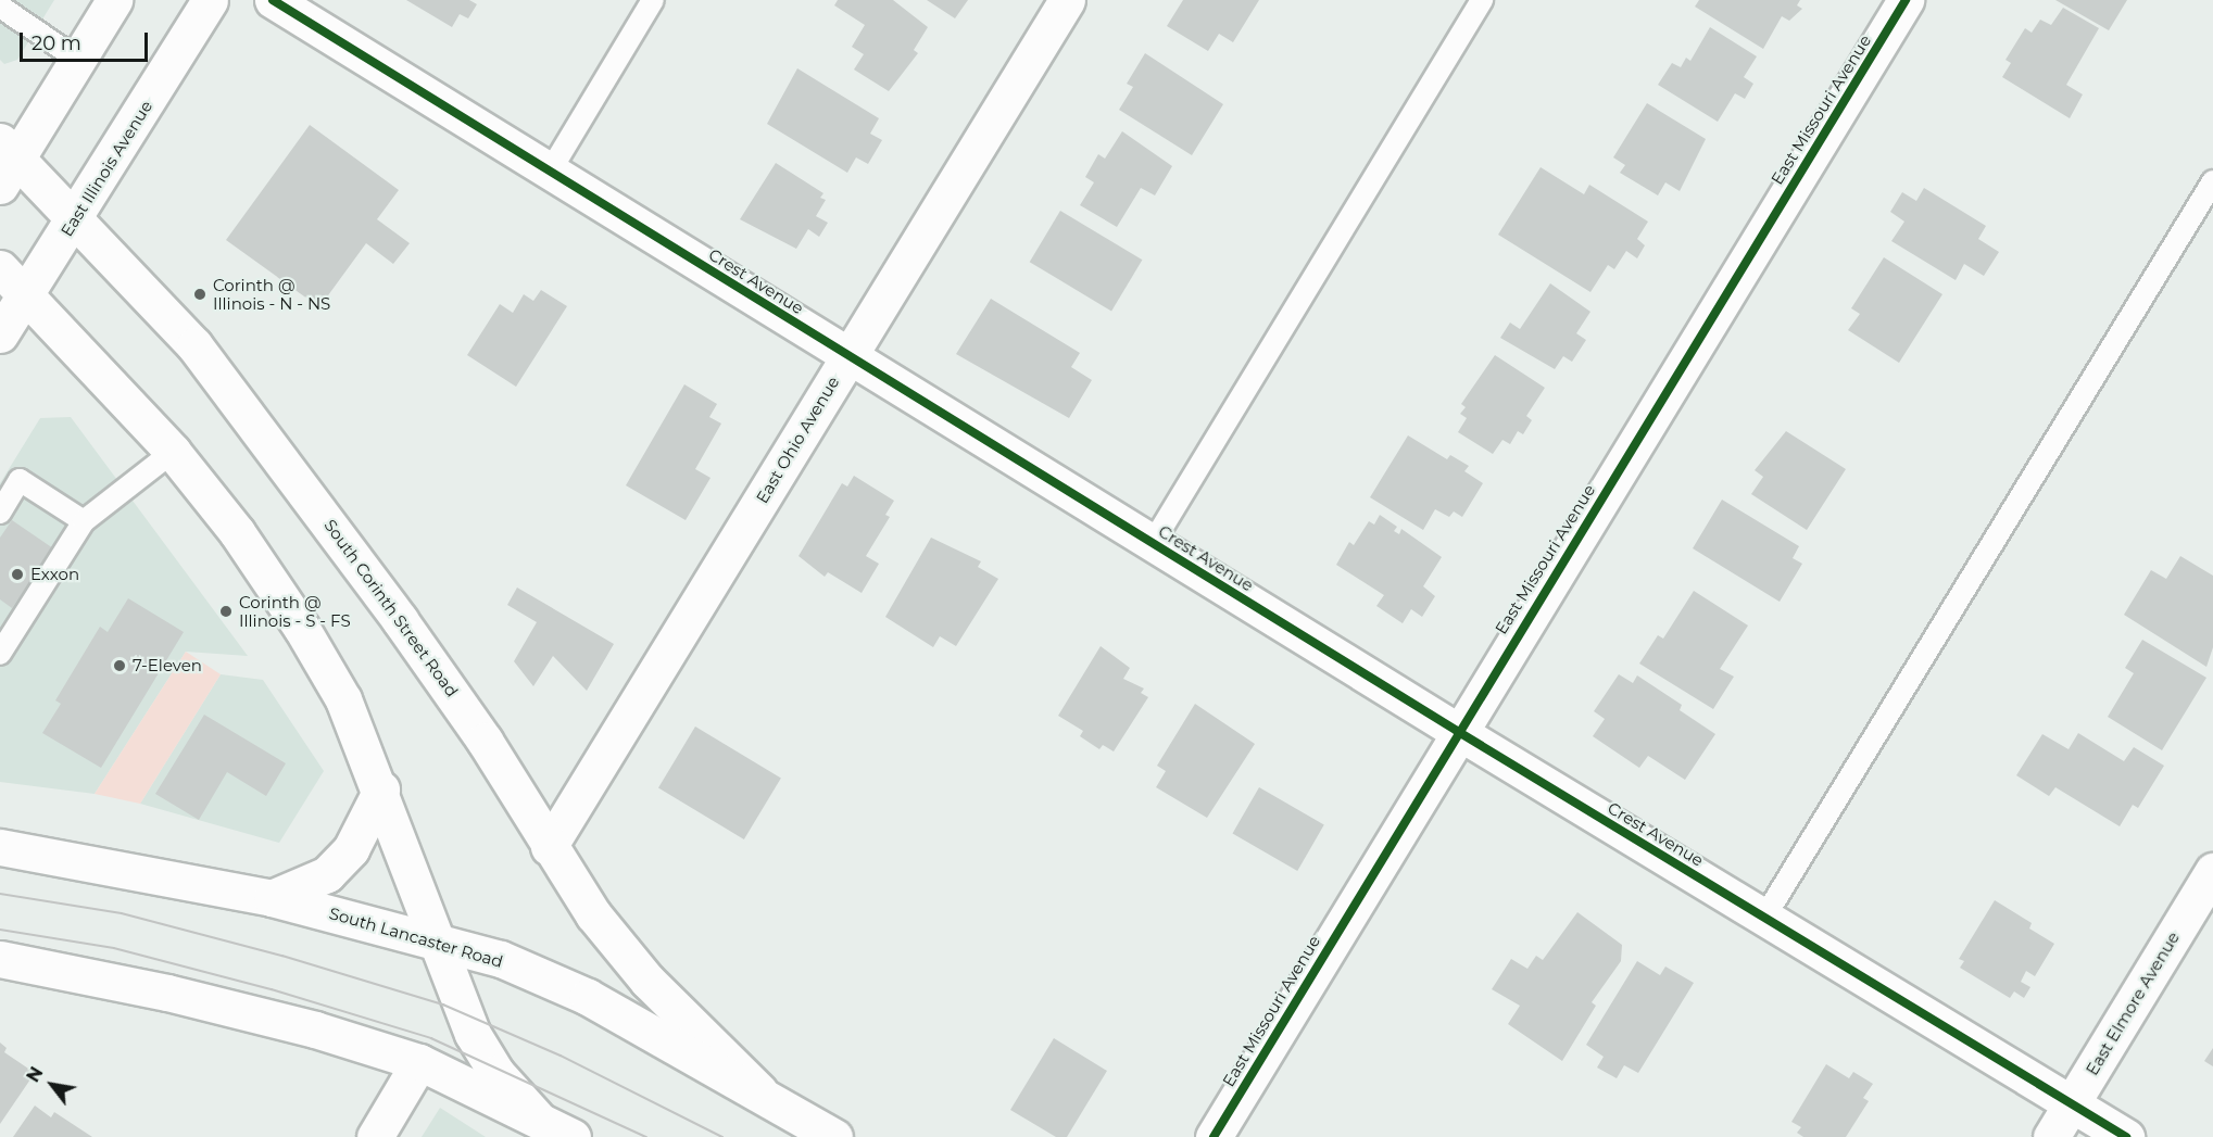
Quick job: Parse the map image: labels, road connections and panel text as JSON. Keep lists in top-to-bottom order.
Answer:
{
  "streets": {
    "street": [
      "East Missouri Avenue",
      "East Illinois Avenue",
      "Crest Avenue",
      "East Ohio Avenue",
      "South Corinth Street Road",
      "South Lancaster Road",
      "East Elmore Avenue"
    ]
  },
  "crossings": [
    ["East Missouri Avenue", "Crest Avenue"],
    ["East Illinois Avenue", "South Corinth Street Road"],
    ["Crest Avenue", "East Ohio Avenue"],
    ["Crest Avenue", "East Elmore Avenue"],
    ["East Ohio Avenue", "South Corinth Street Road"],
    ["South Corinth Street Road", "South Lancaster Road"]
  ],
  "places": [
    "Corinth @ Illinois - N - NS",
    "Exxon",
    "Corinth @ Illinois - S - FS",
    "7-Eleven"
  ],
  "scale_bar": "20 m",
  "north": "top left"
}
